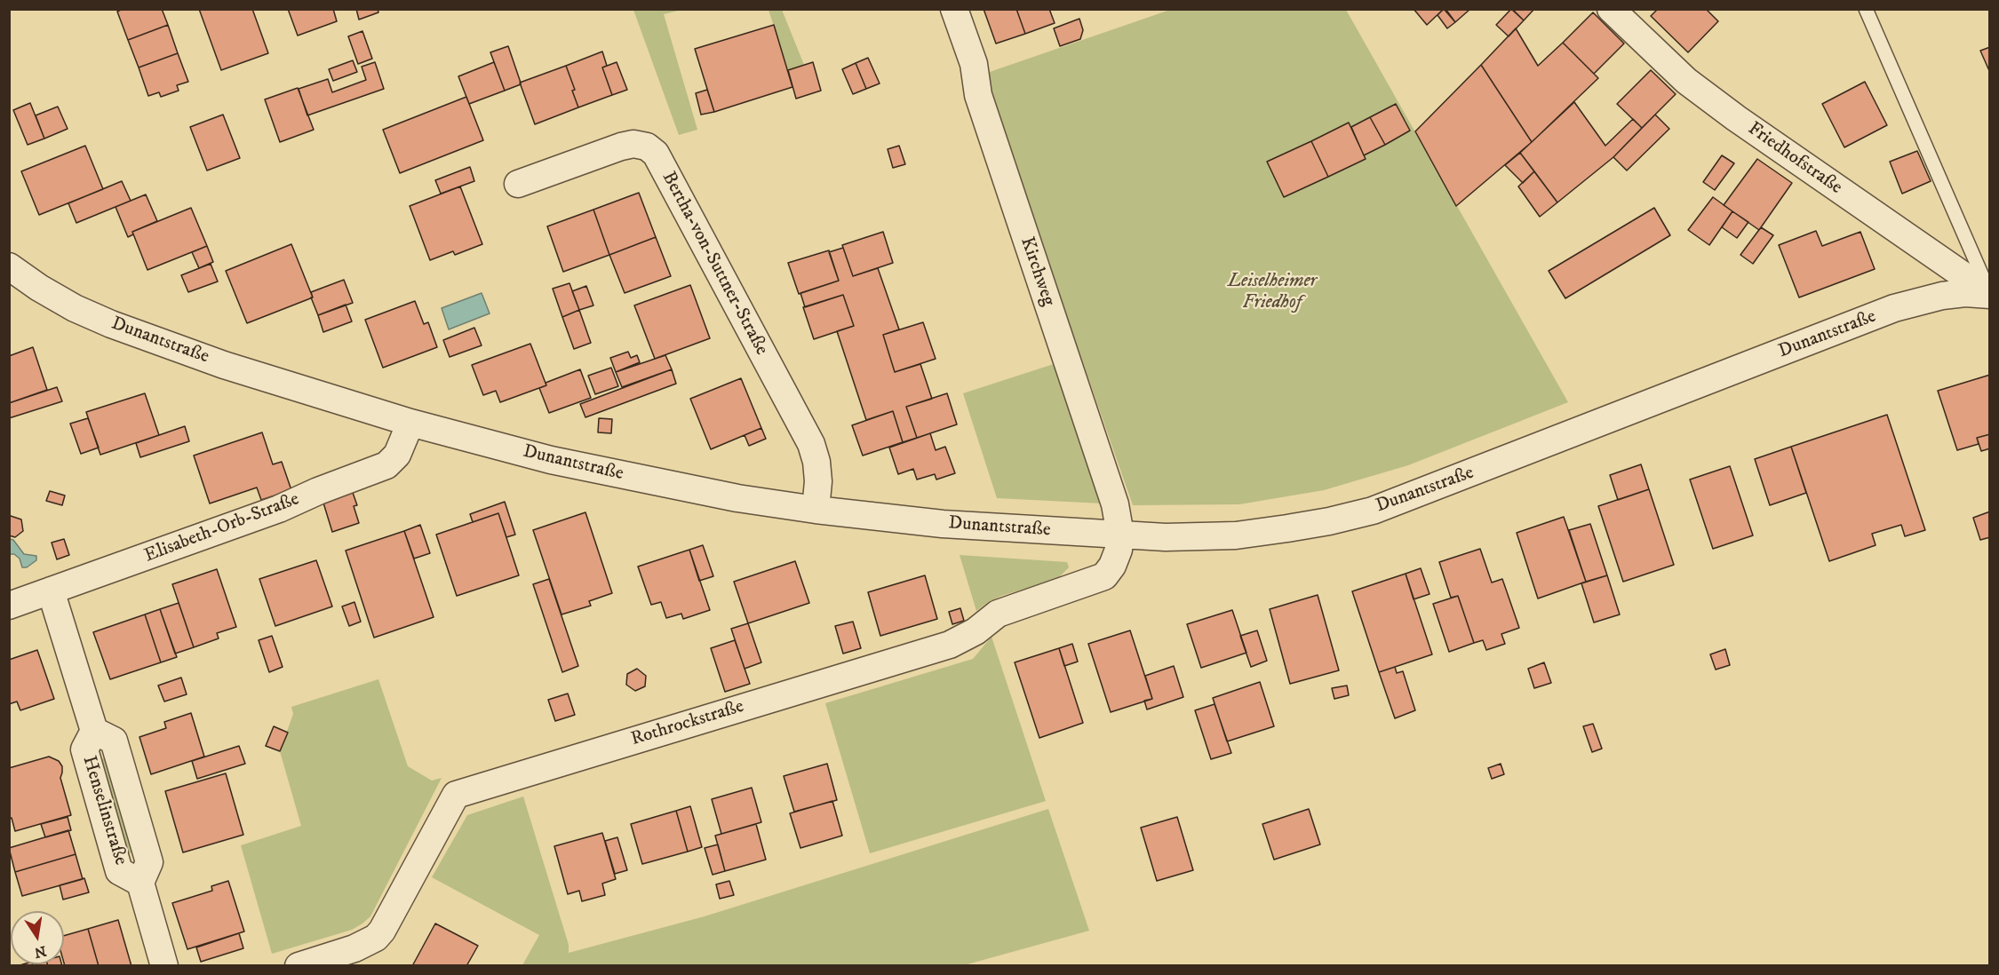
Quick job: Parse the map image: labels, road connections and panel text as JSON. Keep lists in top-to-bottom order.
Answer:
{
  "streets": {
    "street": [
      "Friedhofstraße",
      "Bertha-von-Suttner-Straße",
      "Kirchweg",
      "Dunantstraße",
      "Elisabeth-Orb-Straße",
      "Rothrockstraße",
      "Henselinstraße"
    ]
  },
  "crossings": [
    ["Friedhofstraße", "Dunantstraße"],
    ["Bertha-von-Suttner-Straße", "Dunantstraße"],
    ["Kirchweg", "Dunantstraße"],
    ["Kirchweg", "Rothrockstraße"],
    ["Dunantstraße", "Elisabeth-Orb-Straße"],
    ["Dunantstraße", "Rothrockstraße"],
    ["Elisabeth-Orb-Straße", "Henselinstraße"]
  ],
  "parks": ["Leiselheimer Friedhof"],
  "north": "bottom"
}
